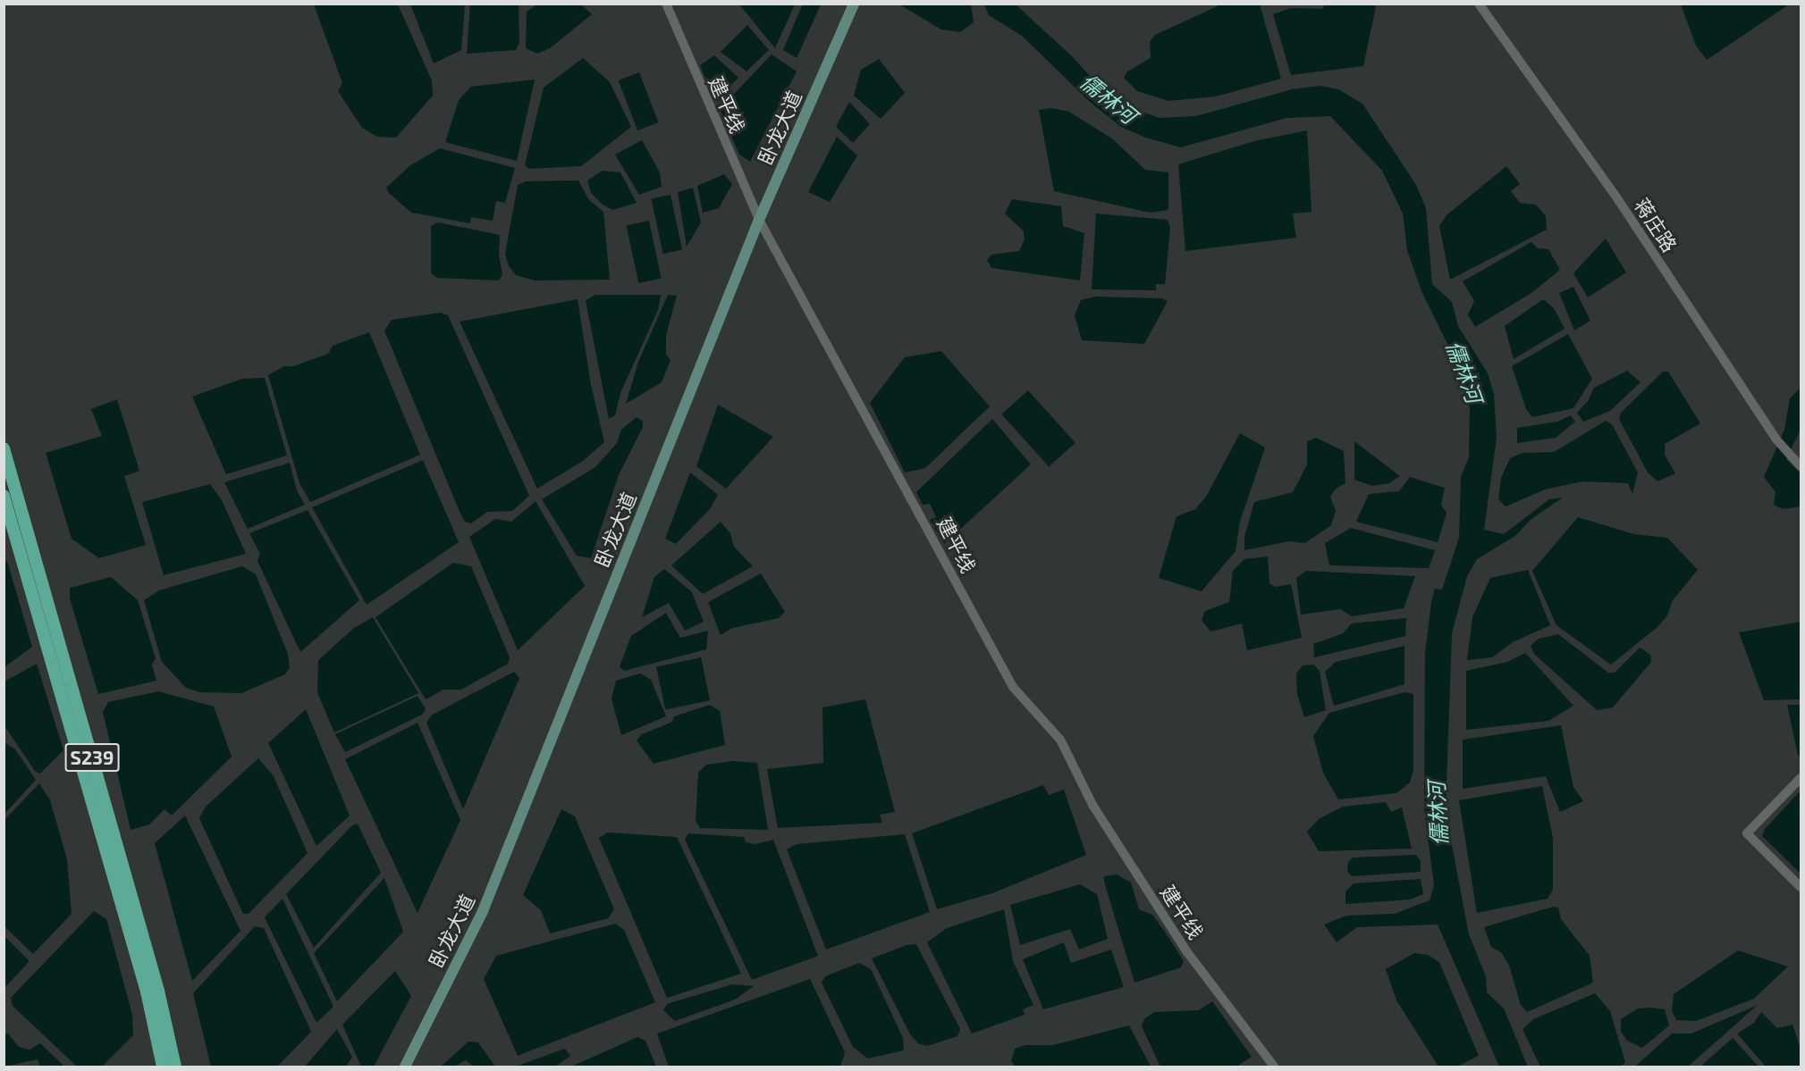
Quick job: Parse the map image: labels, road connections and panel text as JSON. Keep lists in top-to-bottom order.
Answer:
{
  "streets": {
    "main road": ["卧龙大道", "S239"],
    "street": ["建平线", "蒋庄路"]
  },
  "crossings": [
    ["建平线", "卧龙大道"]
  ],
  "water": ["儒林河"]
}
